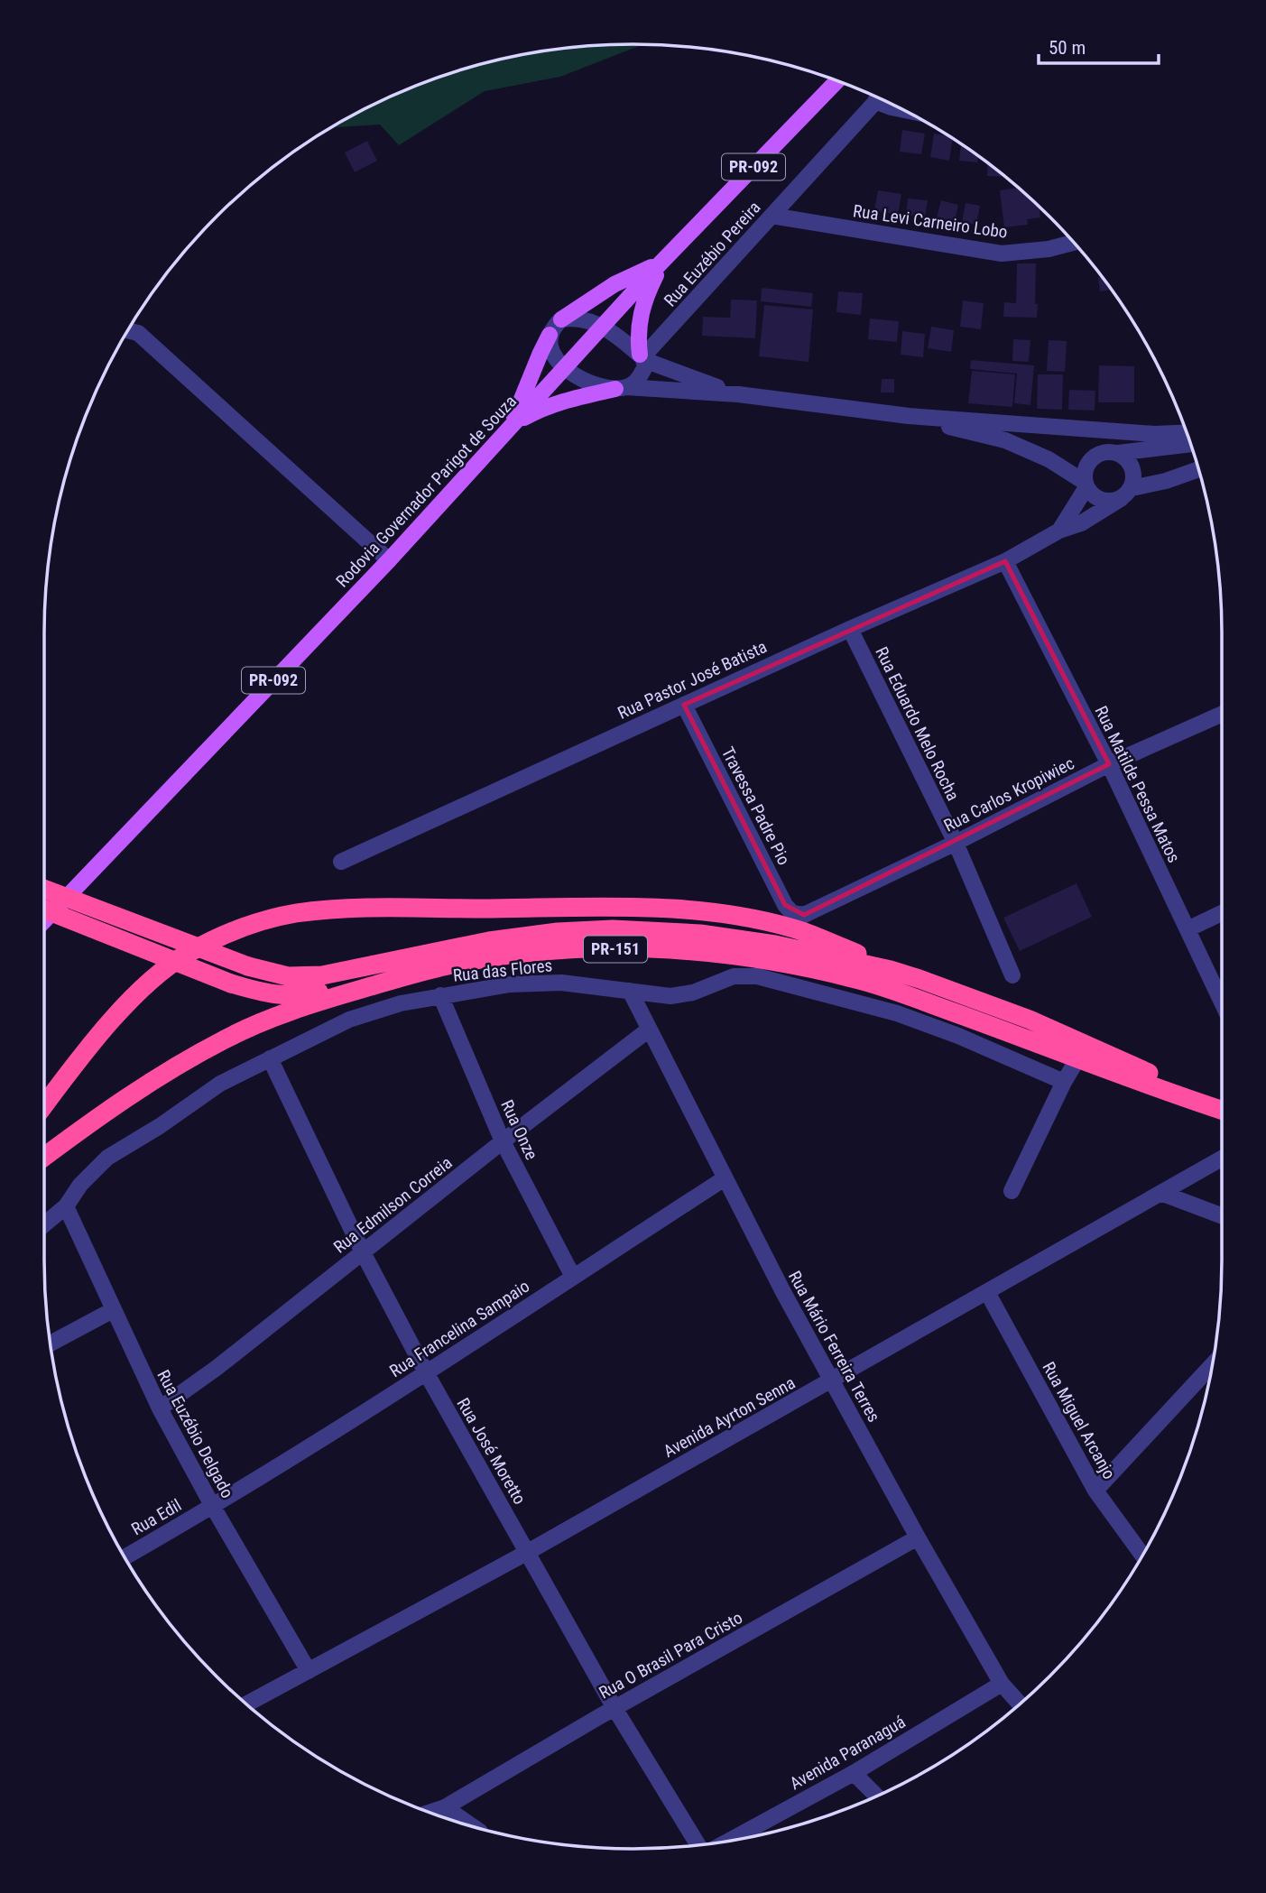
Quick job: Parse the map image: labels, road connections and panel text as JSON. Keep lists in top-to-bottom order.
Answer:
{
  "streets": {
    "highway": ["PR-151"],
    "main road": ["PR-092", "Rodovia Governador Parigot de Souza"],
    "street": [
      "Rua Levi Carneiro Lobo",
      "Rua Euzébio Pereira",
      "Rua Pastor José Batista",
      "Rua Eduardo Melo Rocha",
      "Rua Matilde Pessa Matos",
      "Rua Carlos Kropiwiec",
      "Travessa Padre Pio",
      "Rua das Flores",
      "Rua Onze",
      "Rua Edmilson Correia",
      "Rua Francelina Sampaio",
      "Rua Mário Ferreira Terres",
      "Avenida Ayrton Senna",
      "Rua Miguel Arcanjo",
      "Rua Euzébio Delgado",
      "Rua José Moretto",
      "Rua Edil",
      "Rua O Brasil Para Cristo",
      "Avenida Paranaguá"
    ]
  },
  "crossings": [
    ["Rua Levi Carneiro Lobo", "Rua Euzébio Pereira"],
    ["Rua Pastor José Batista", "Rua Eduardo Melo Rocha"],
    ["Rua Pastor José Batista", "Rua Matilde Pessa Matos"],
    ["Rua Pastor José Batista", "Travessa Padre Pio"],
    ["Rua Eduardo Melo Rocha", "Rua Carlos Kropiwiec"],
    ["Rua Matilde Pessa Matos", "Rua Carlos Kropiwiec"],
    ["Rua Carlos Kropiwiec", "Travessa Padre Pio"],
    ["Rua das Flores", "Rua Onze"],
    ["Rua das Flores", "Rua Mário Ferreira Terres"],
    ["Rua das Flores", "Rua Euzébio Delgado"],
    ["Rua das Flores", "Rua José Moretto"],
    ["Rua Onze", "Rua Edmilson Correia"],
    ["Rua Onze", "Rua Francelina Sampaio"],
    ["Rua Edmilson Correia", "Rua Mário Ferreira Terres"],
    ["Rua Edmilson Correia", "Rua Euzébio Delgado"],
    ["Rua Edmilson Correia", "Rua José Moretto"],
    ["Rua Francelina Sampaio", "Rua Mário Ferreira Terres"],
    ["Rua Francelina Sampaio", "Rua Euzébio Delgado"],
    ["Rua Francelina Sampaio", "Rua José Moretto"],
    ["Rua Francelina Sampaio", "Rua Edil"],
    ["Rua Mário Ferreira Terres", "Avenida Ayrton Senna"],
    ["Rua Mário Ferreira Terres", "Rua O Brasil Para Cristo"],
    ["Rua Mário Ferreira Terres", "Avenida Paranaguá"],
    ["Avenida Ayrton Senna", "Rua Miguel Arcanjo"],
    ["Avenida Ayrton Senna", "Rua Euzébio Delgado"],
    ["Avenida Ayrton Senna", "Rua José Moretto"],
    ["Rua Euzébio Delgado", "Rua Edil"],
    ["Rua José Moretto", "Rua O Brasil Para Cristo"]
  ],
  "scale_bar": "50 m"
}
